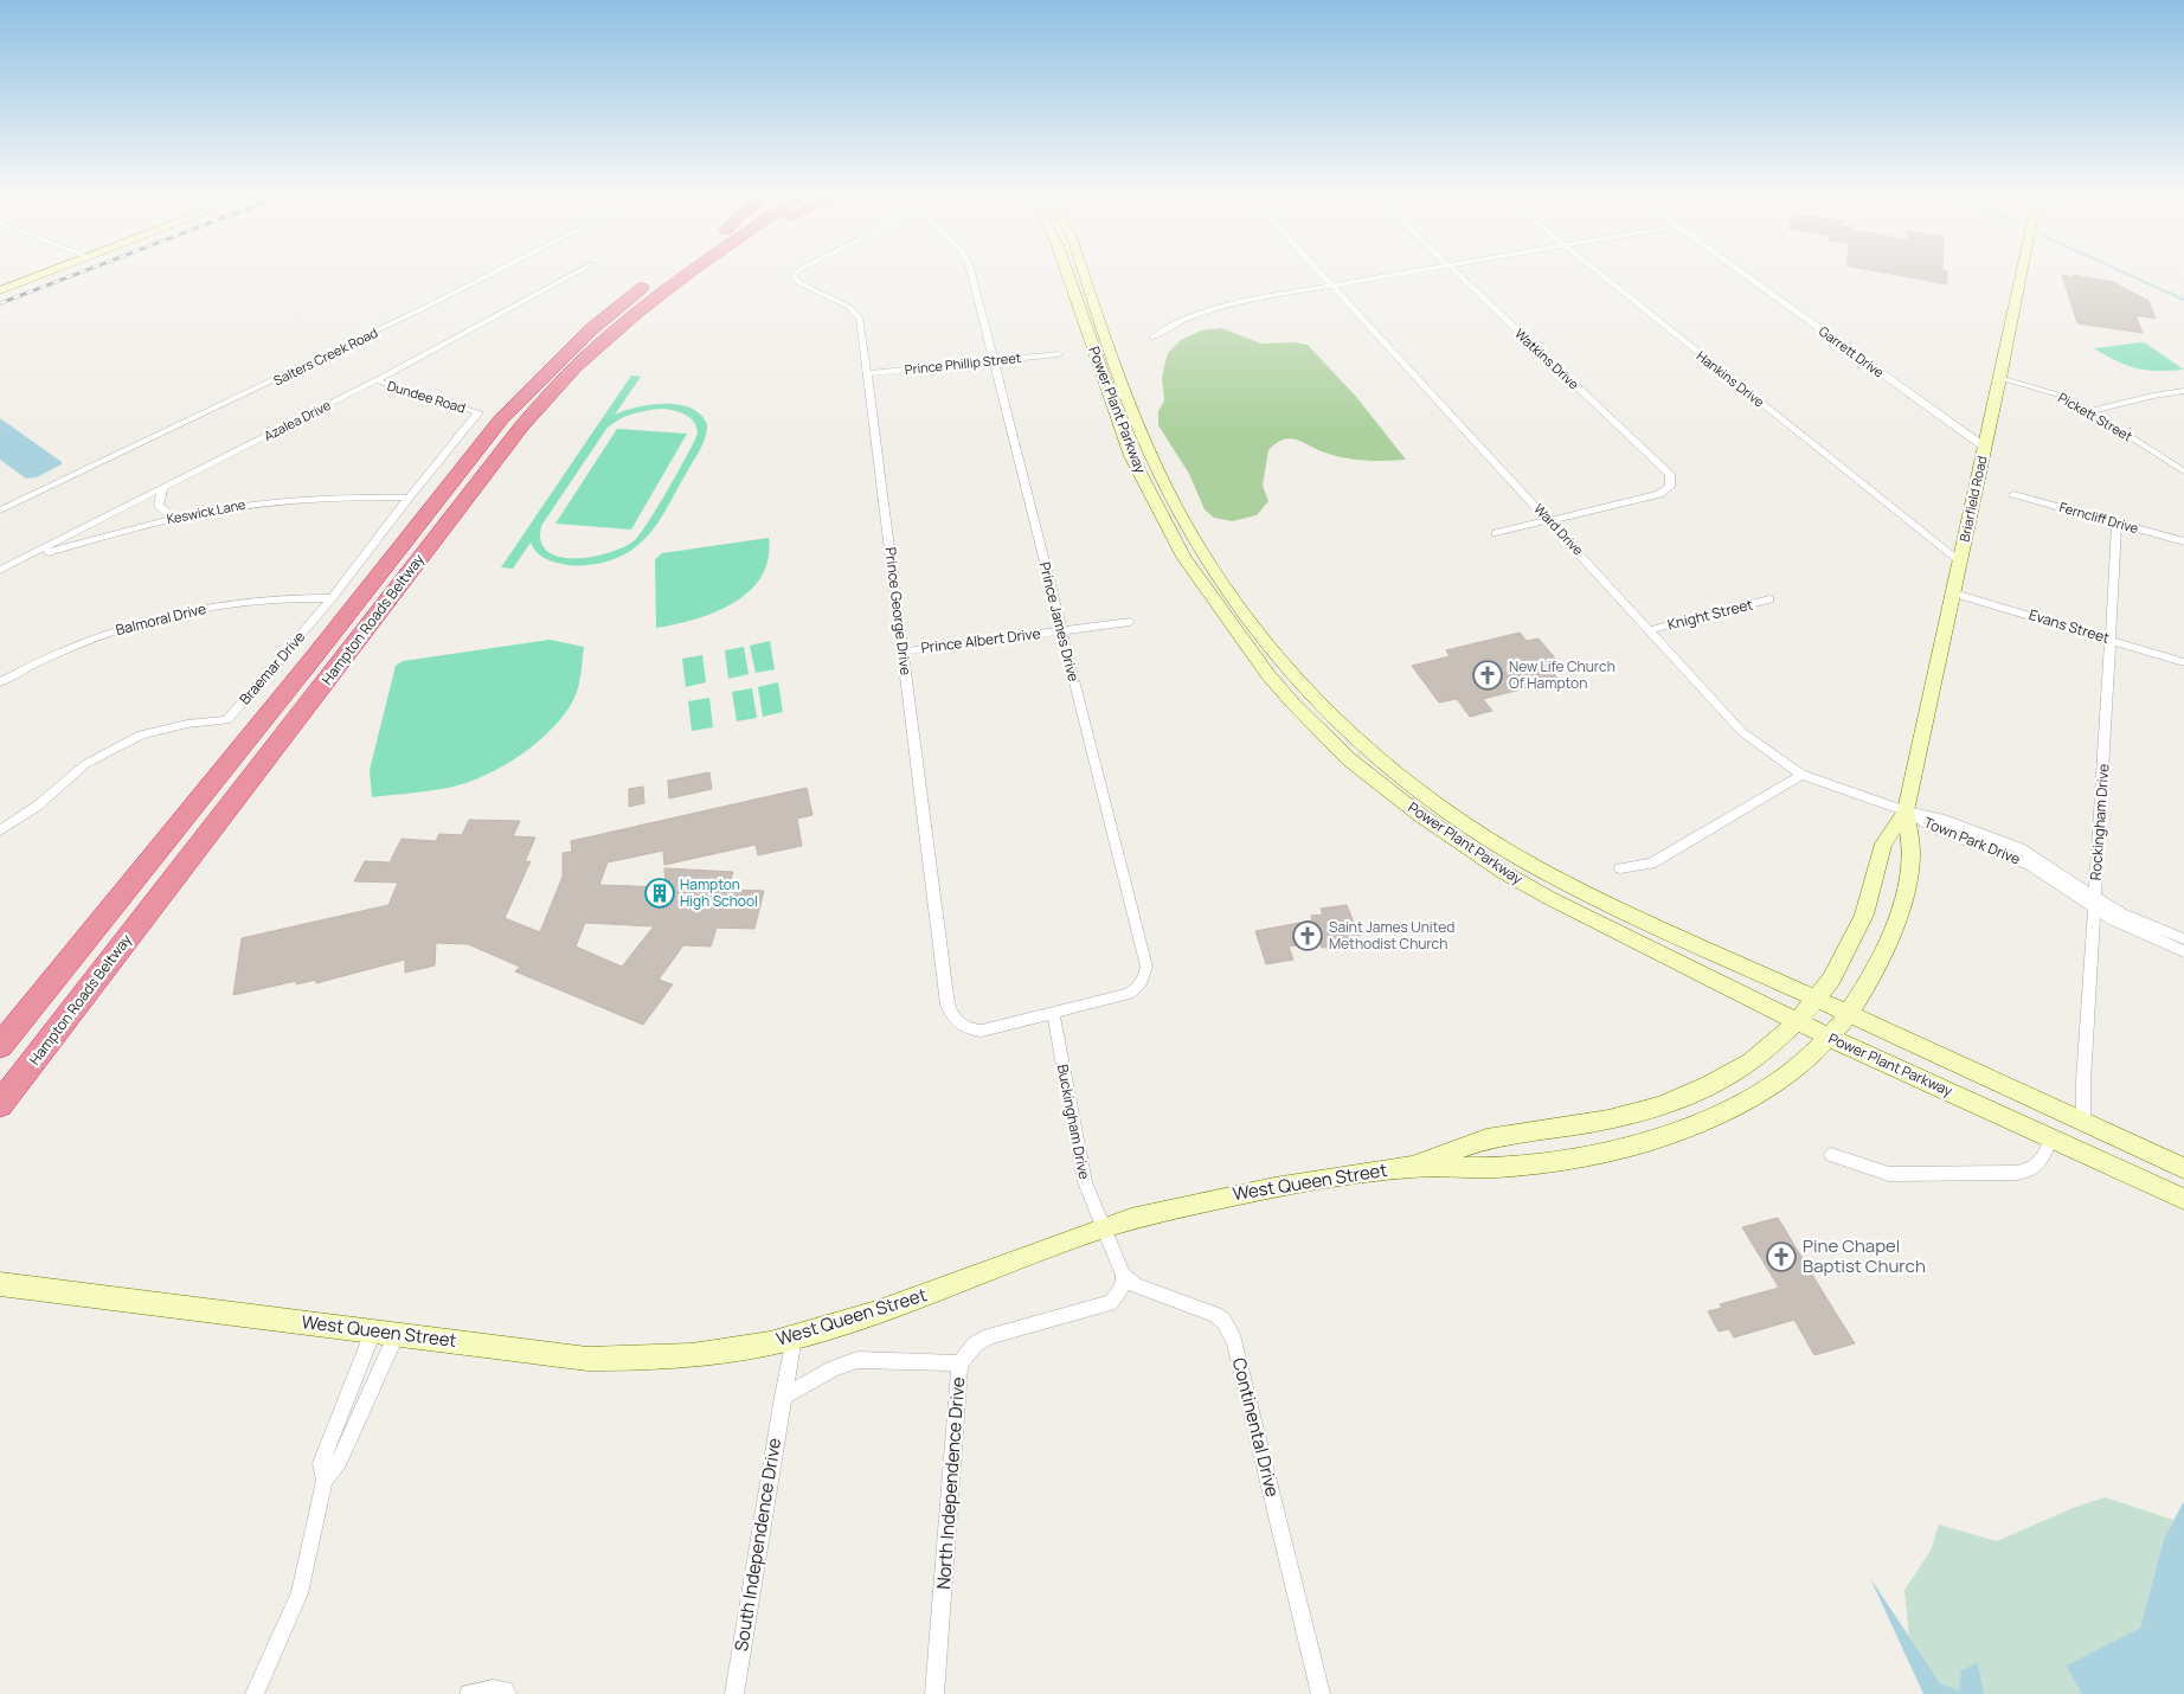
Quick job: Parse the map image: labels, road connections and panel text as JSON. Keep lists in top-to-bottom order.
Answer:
{
  "streets": {
    "highway": ["Hampton Roads Beltway"],
    "main road": ["Power Plant Parkway", "Briarfield Road", "West Queen Street"],
    "street": [
      "Garrett Drive",
      "Salters Creek Road",
      "Watkins Drive",
      "Prince Phillip Street",
      "Hankins Drive",
      "Dundee Road",
      "Pickett Street",
      "Azalea Drive",
      "Keswick Lane",
      "Ferncliff Drive",
      "Ward Drive",
      "Prince George Drive",
      "Knight Street",
      "Balmoral Drive",
      "Prince James Drive",
      "Evans Street",
      "Prince Albert Drive",
      "Braemar Drive",
      "Rockingham Drive",
      "Town Park Drive",
      "Buckingham Drive",
      "Continental Drive",
      "North Independence Drive",
      "South Independence Drive"
    ]
  },
  "crossings": [
    ["Garrett Drive", "Briarfield Road"],
    ["Watkins Drive", "Ward Drive"],
    ["Prince Phillip Street", "Prince George Drive"],
    ["Prince Phillip Street", "Prince James Drive"],
    ["Hankins Drive", "Briarfield Road"],
    ["Dundee Road", "Azalea Drive"],
    ["Dundee Road", "Braemar Drive"],
    ["Power Plant Parkway", "Briarfield Road"],
    ["Power Plant Parkway", "Rockingham Drive"],
    ["Power Plant Parkway", "West Queen Street"],
    ["Pickett Street", "Briarfield Road"],
    ["Azalea Drive", "Keswick Lane"],
    ["Briarfield Road", "Ward Drive"],
    ["Briarfield Road", "Evans Street"],
    ["Briarfield Road", "Town Park Drive"],
    ["Briarfield Road", "West Queen Street"],
    ["Keswick Lane", "Braemar Drive"],
    ["Ferncliff Drive", "Rockingham Drive"],
    ["Ward Drive", "Knight Street"],
    ["Ward Drive", "Town Park Drive"],
    ["Prince George Drive", "Prince James Drive"],
    ["Prince George Drive", "Prince Albert Drive"],
    ["Prince George Drive", "Buckingham Drive"],
    ["Balmoral Drive", "Braemar Drive"],
    ["Prince James Drive", "Prince Albert Drive"],
    ["Prince James Drive", "Buckingham Drive"],
    ["Evans Street", "Rockingham Drive"],
    ["Rockingham Drive", "Town Park Drive"],
    ["Buckingham Drive", "West Queen Street"],
    ["West Queen Street", "South Independence Drive"],
    ["Continental Drive", "North Independence Drive"]
  ],
  "places": {
    "church": ["New Life Church Of Hampton", "Saint James United Methodist Church", "Pine Chapel Baptist Church"],
    "building": ["Hampton High School"]
  }
}
